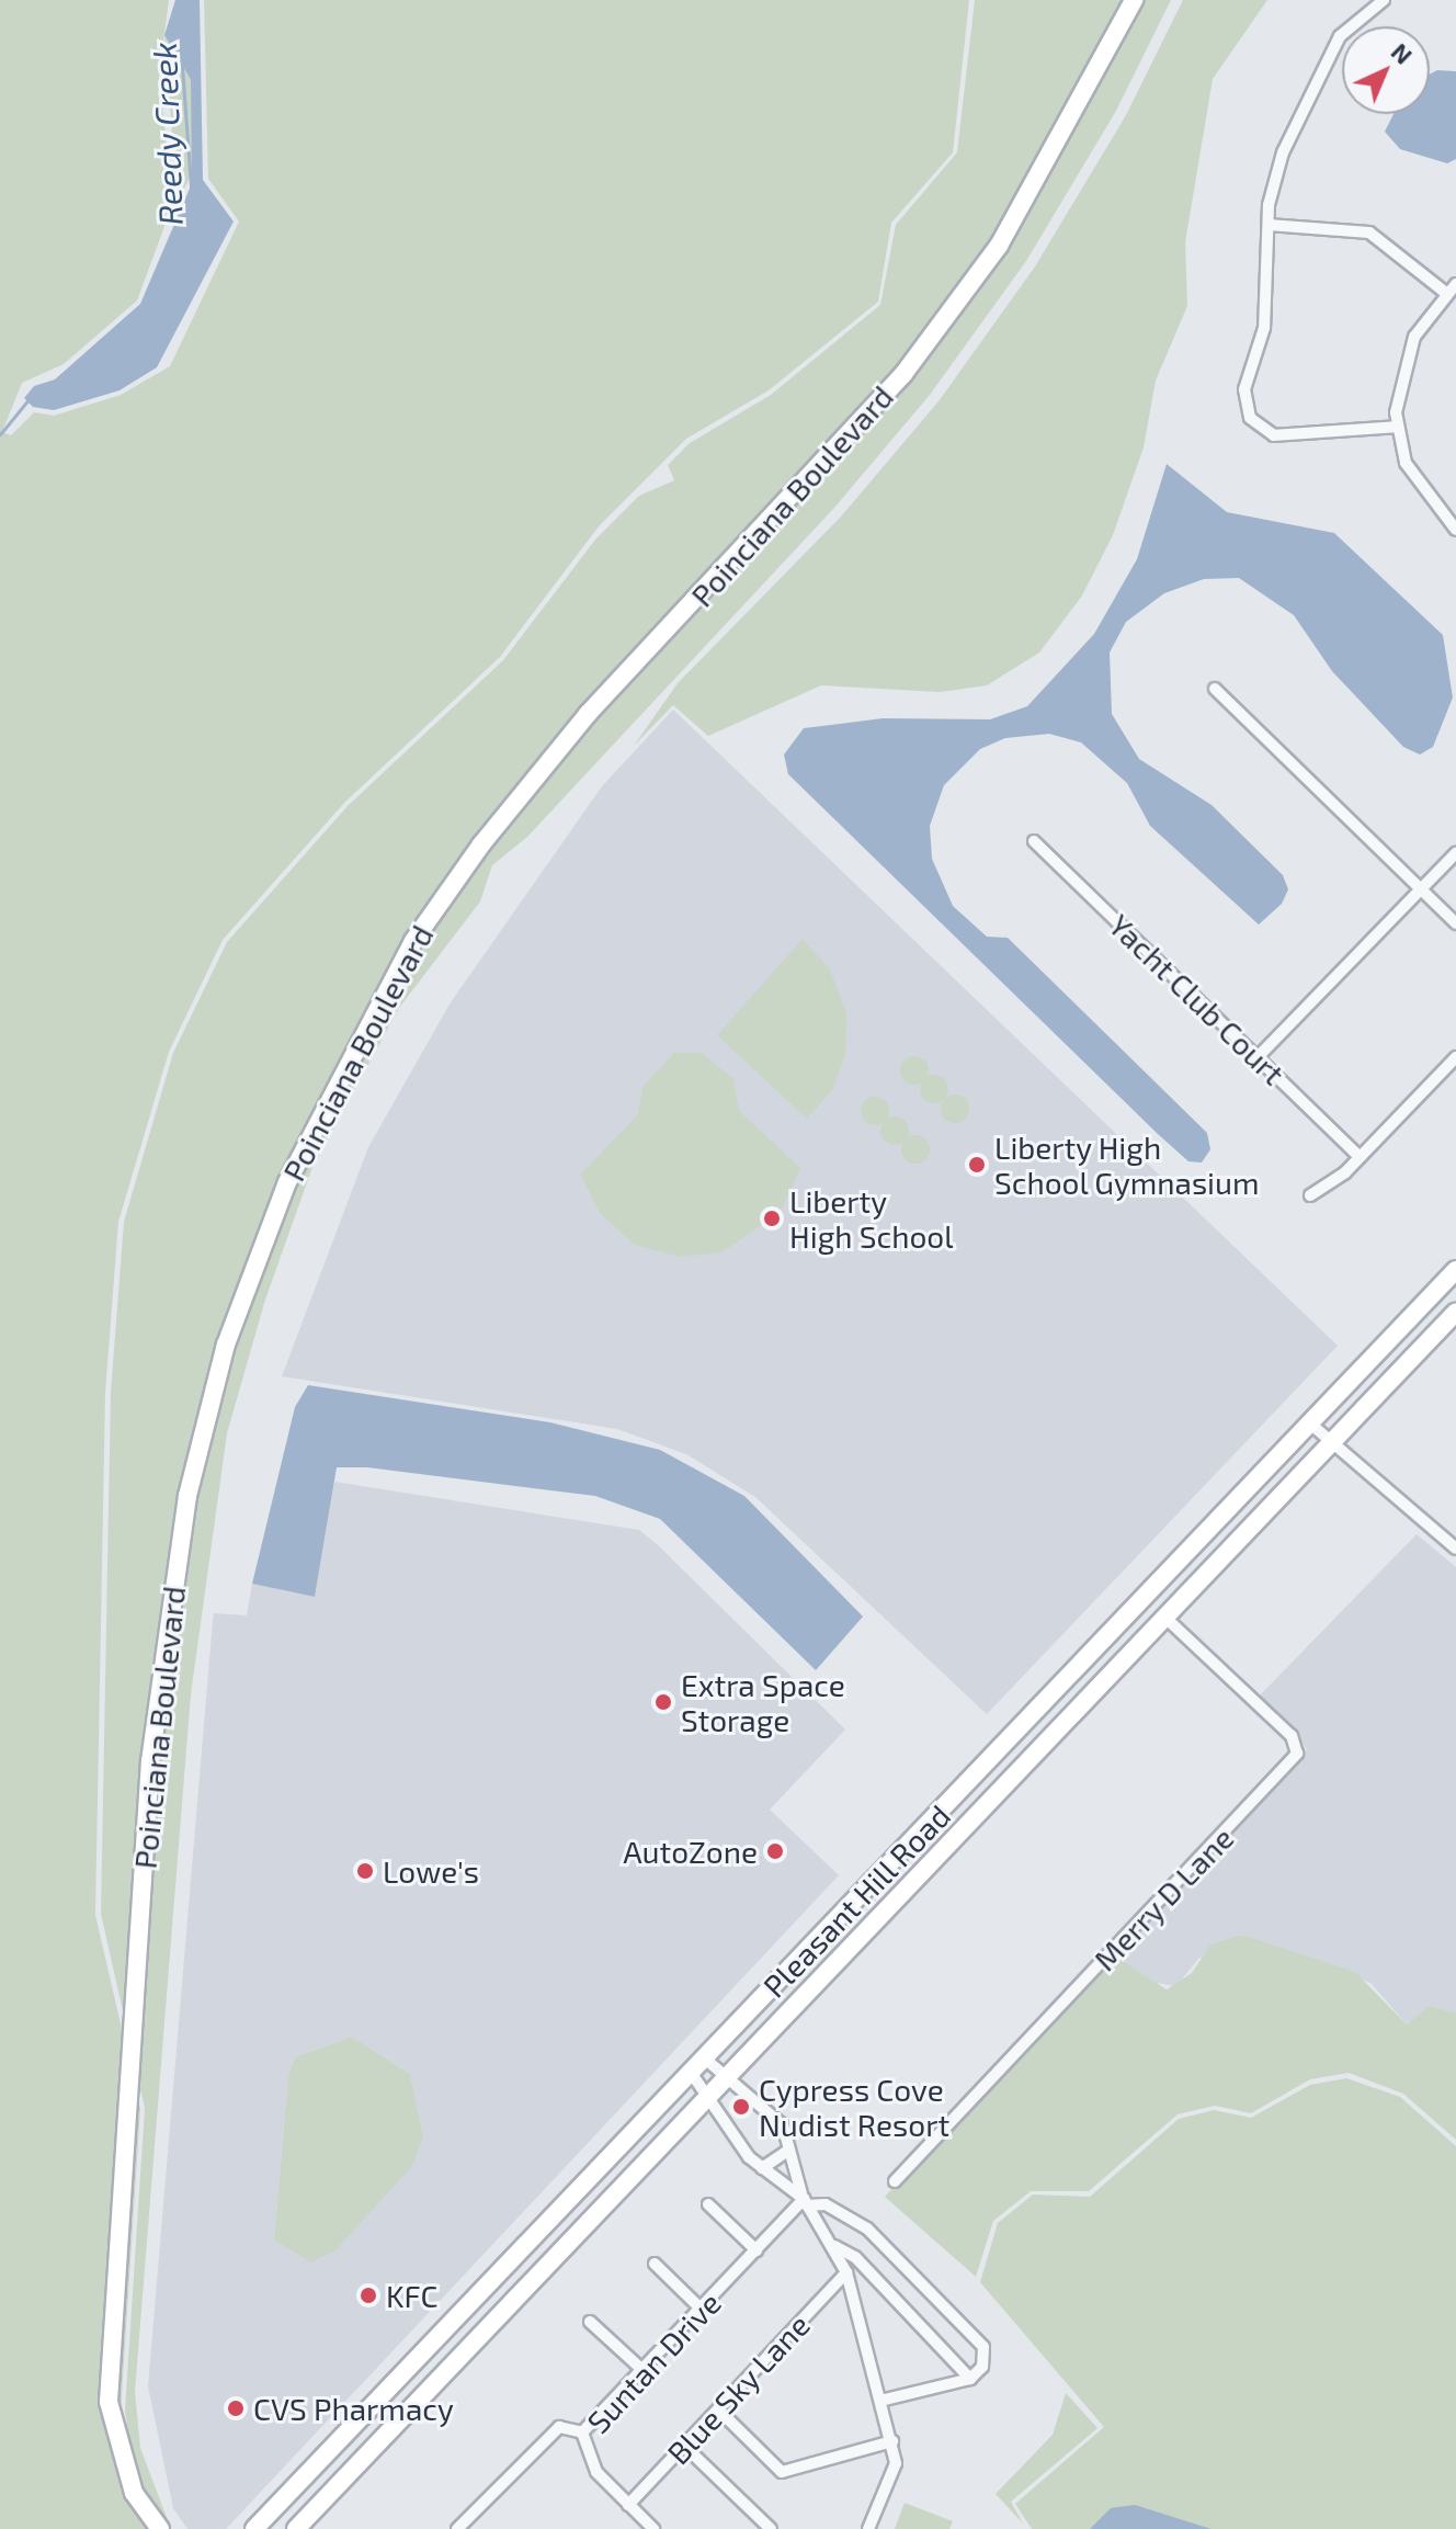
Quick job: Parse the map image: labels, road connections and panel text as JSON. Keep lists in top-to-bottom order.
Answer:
{
  "streets": {
    "main road": ["Poinciana Boulevard", "Pleasant Hill Road"],
    "street": [
      "Yacht Club Court",
      "Merry D Lane",
      "Suntan Drive",
      "Blue Sky Lane"
    ]
  },
  "crossings": [
    ["Merry D Lane", "Pleasant Hill Road"],
    ["Suntan Drive", "Blue Sky Lane"]
  ],
  "water": ["Reedy Creek"],
  "places": [
    "Liberty High School Gymnasium",
    "Liberty High School",
    "Extra Space Storage",
    "AutoZone",
    "Lowe's",
    "Cypress Cove Nudist Resort",
    "KFC",
    "CVS Pharmacy"
  ],
  "north": "top right"
}
